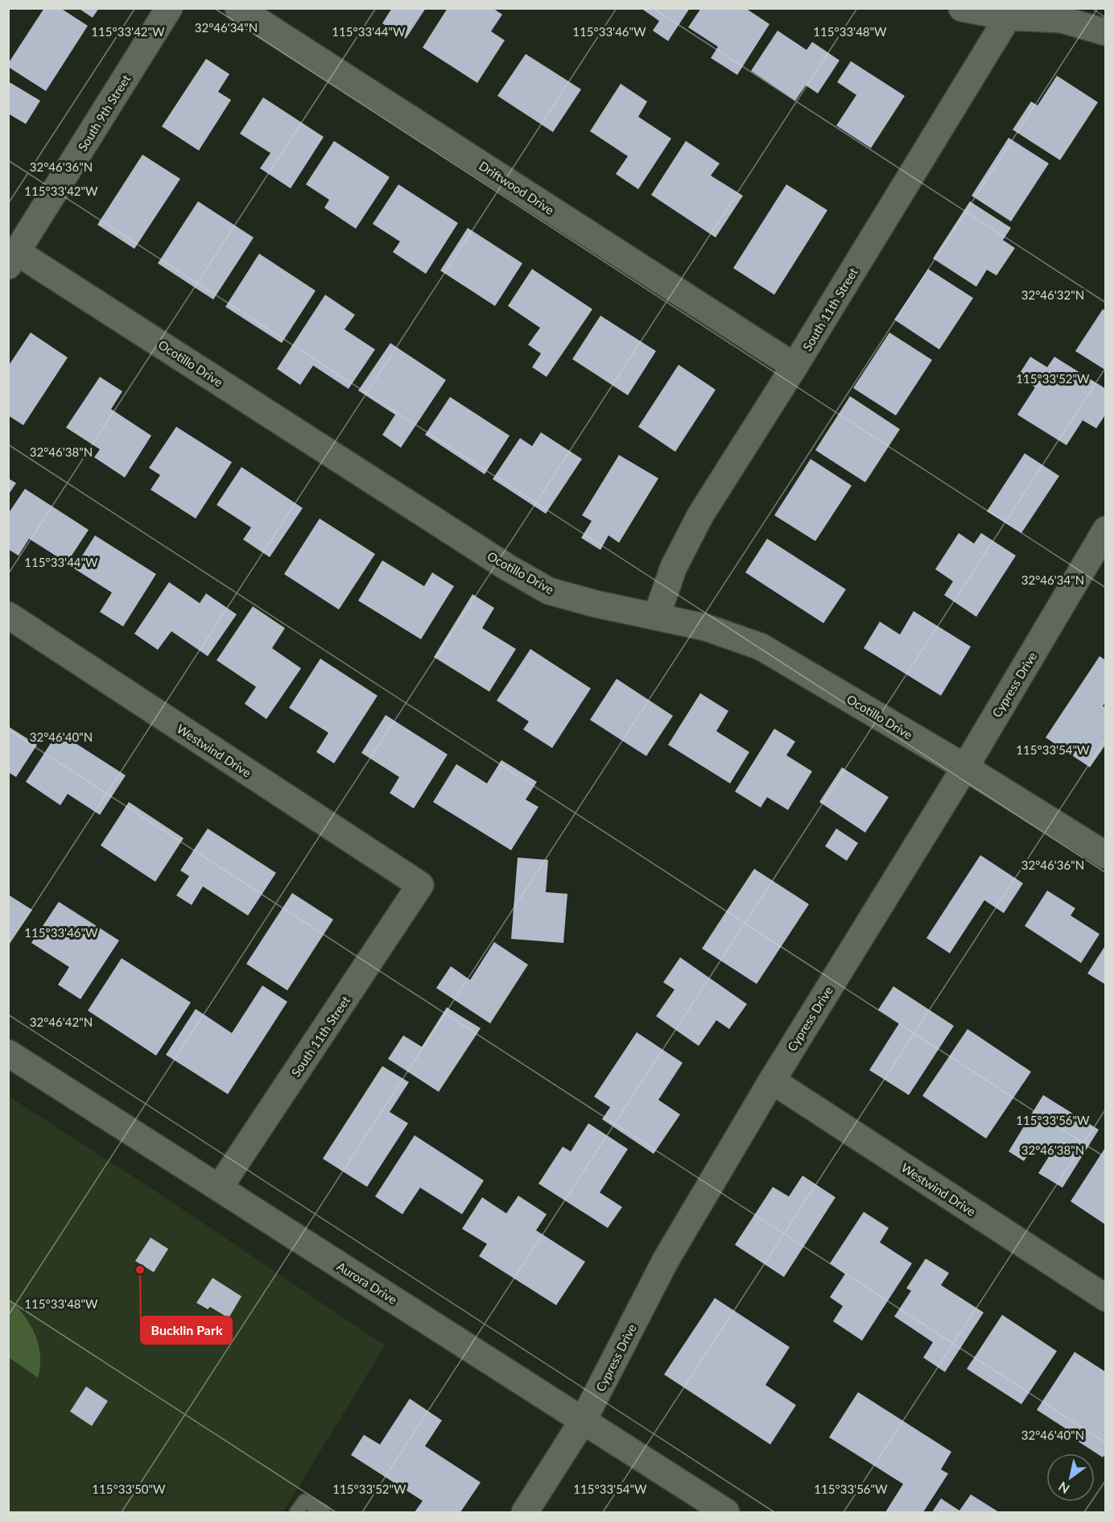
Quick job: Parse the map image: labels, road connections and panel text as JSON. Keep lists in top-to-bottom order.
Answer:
{
  "streets": {
    "street": [
      "South 9th Street",
      "Driftwood Drive",
      "South 11th Street",
      "Ocotillo Drive",
      "Cypress Drive",
      "Westwind Drive",
      "Aurora Drive"
    ]
  },
  "crossings": [
    ["South 9th Street", "Ocotillo Drive"],
    ["Driftwood Drive", "South 11th Street"],
    ["South 11th Street", "Ocotillo Drive"],
    ["South 11th Street", "Westwind Drive"],
    ["South 11th Street", "Aurora Drive"],
    ["Ocotillo Drive", "Cypress Drive"],
    ["Cypress Drive", "Westwind Drive"],
    ["Cypress Drive", "Aurora Drive"]
  ],
  "places": ["Bucklin Park"],
  "north": "bottom left",
  "coordinates": [
    "32°46'34\"N",
    "115°33'46\"W",
    "115°33'42\"W",
    "115°33'44\"W",
    "115°33'48\"W",
    "32°46'36\"N",
    "32°46'32\"N",
    "115°33'52\"W",
    "32°46'38\"N",
    "32°46'40\"N",
    "115°33'54\"W",
    "32°46'42\"N",
    "115°33'56\"W",
    "115°33'50\"W"
  ]
}
